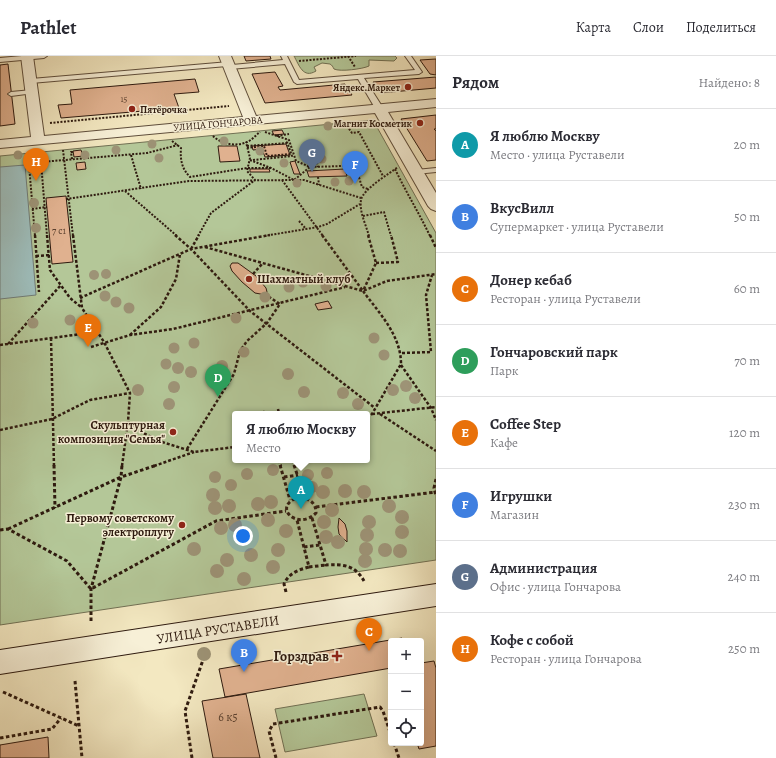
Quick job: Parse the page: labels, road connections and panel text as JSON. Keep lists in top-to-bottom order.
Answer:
{
  "streets": {
    "main road": ["УЛИЦА РУСТАВЕЛИ"],
    "street": ["УЛИЦА ГОНЧАРОВА"]
  },
  "places": {
    "other": [
      "Яндекс.Маркет",
      "Пятёрочка",
      "Магнит Косметик",
      "Шахматный клуб",
      "Скульптурная композиция \"Семья\"",
      "Первому советскому электроплугу"
    ],
    "health": ["Горздрав"]
  },
  "house_numbers": ["15", "7 с1", "6 к5"],
  "page": {
    "header": "Pathlet",
    "nav": ["Карта", "Слои", "Поделиться"],
    "heading": ["Рядом", "Найдено: 8"],
    "list": [
      {
        "mark": "A",
        "name": "Я люблю Москву",
        "note": "Место · улица Руставели",
        "value": "20 m"
      },
      {
        "mark": "B",
        "name": "ВкусВилл",
        "note": "Супермаркет · улица Руставели",
        "value": "50 m"
      },
      {
        "mark": "C",
        "name": "Донер кебаб",
        "note": "Ресторан · улица Руставели",
        "value": "60 m"
      },
      {
        "mark": "D",
        "name": "Гончаровский парк",
        "note": "Парк",
        "value": "70 m"
      },
      {
        "mark": "E",
        "name": "Coffee Step",
        "note": "Кафе",
        "value": "120 m"
      },
      {
        "mark": "F",
        "name": "Игрушки",
        "note": "Магазин",
        "value": "230 m"
      },
      {
        "mark": "G",
        "name": "Администрация",
        "note": "Офис · улица Гончарова",
        "value": "240 m"
      },
      {
        "mark": "H",
        "name": "Кофе с собой",
        "note": "Ресторан · улица Гончарова",
        "value": "250 m"
      }
    ],
    "pins": [
      "G",
      "H",
      "F",
      "E",
      "D",
      "A",
      "C",
      "B"
    ],
    "popup": ["Я люблю Москву", "Место"],
    "map_buttons": ["+", "−"]
  }
}
